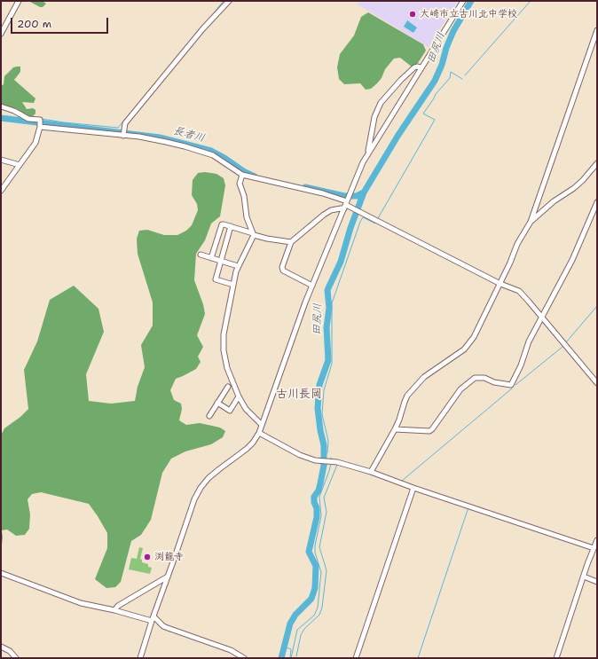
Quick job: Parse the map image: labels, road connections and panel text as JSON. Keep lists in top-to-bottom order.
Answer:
{
  "districts": ["古川長岡"],
  "water": ["田尻川", "長者川"],
  "places": ["大崎市立古川北中学校", "渕龍寺"],
  "scale_bar": "200 m"
}
